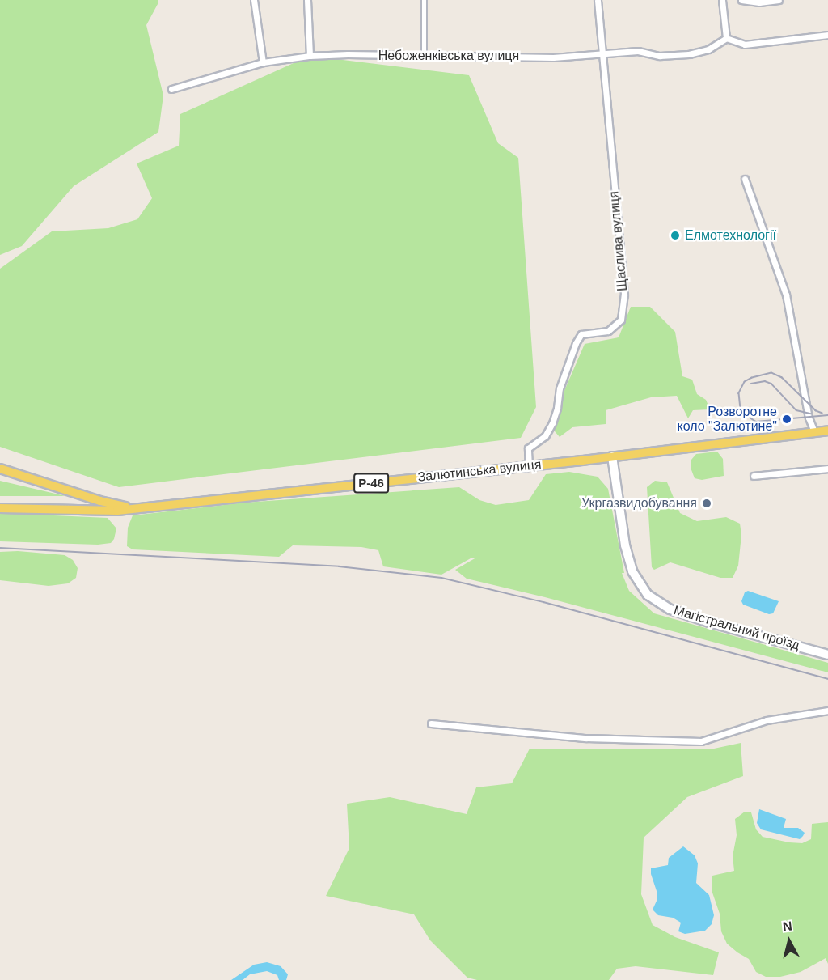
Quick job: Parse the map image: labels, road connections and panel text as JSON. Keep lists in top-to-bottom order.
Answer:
{
  "streets": {
    "main road": ["Залютинська вулиця", "Р-46", "Магістральний проїзд"],
    "street": ["Небоженківська вулиця", "Щаслива вулиця"]
  },
  "crossings": [
    ["Небоженківська вулиця", "Щаслива вулиця"],
    ["Щаслива вулиця", "Залютинська вулиця"],
    ["Залютинська вулиця", "Р-46"],
    ["Залютинська вулиця", "Магістральний проїзд"]
  ],
  "places": ["Елмотехнології", "Розворотне коло \"Залютине\"", "Укргазвидобування"],
  "north": "top"
}
